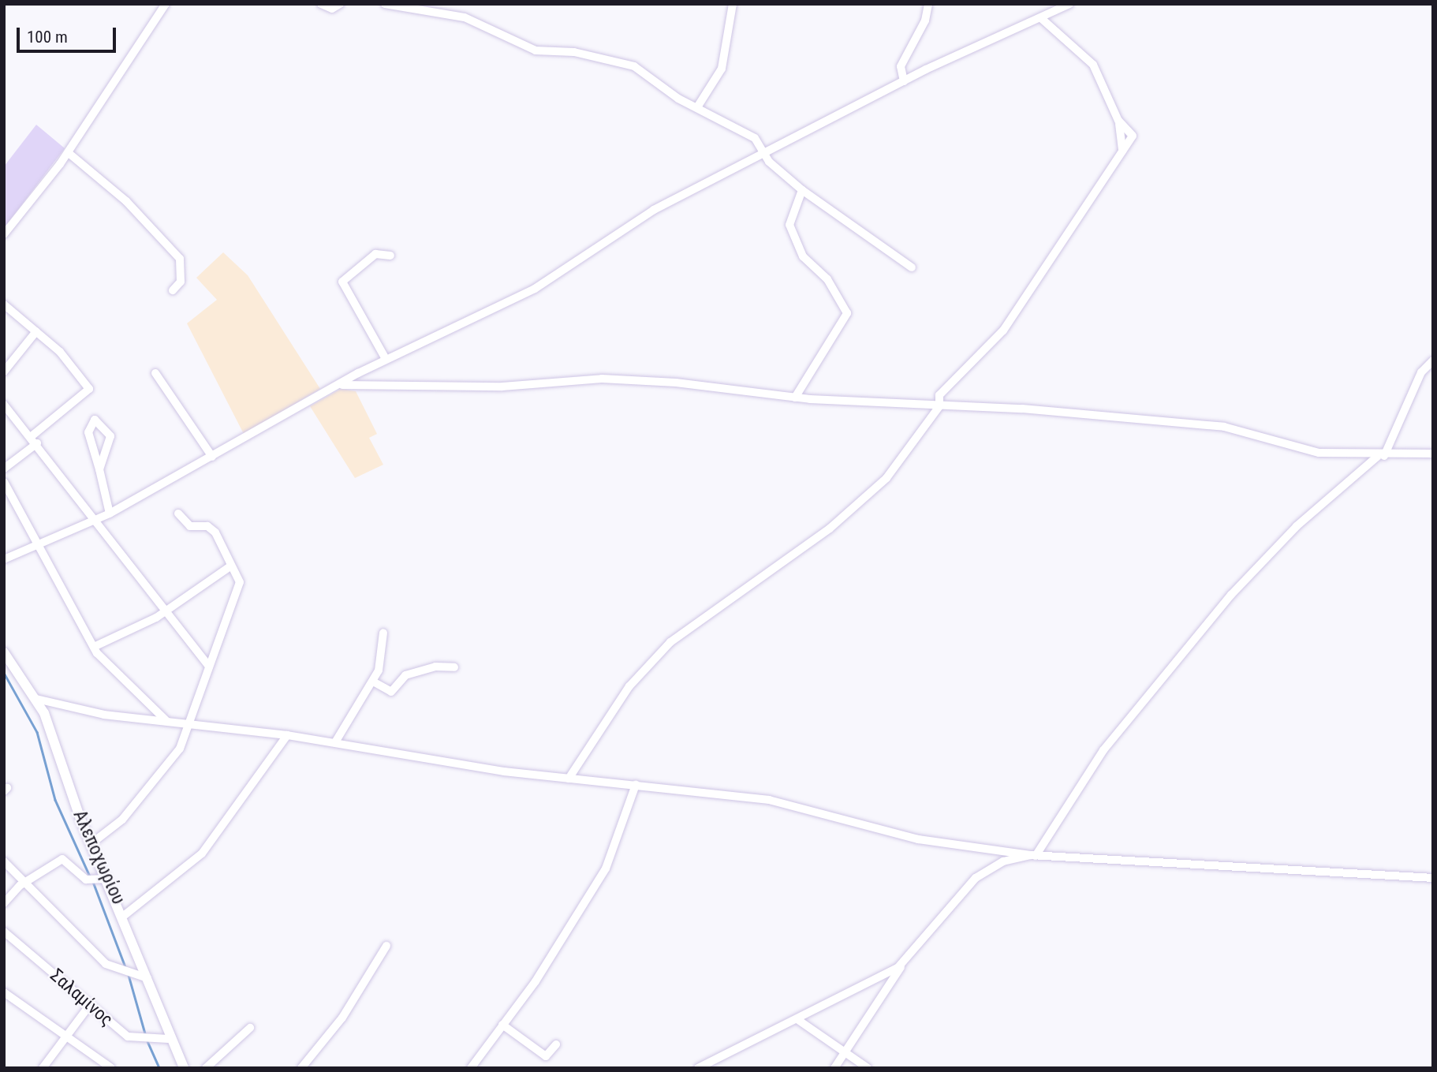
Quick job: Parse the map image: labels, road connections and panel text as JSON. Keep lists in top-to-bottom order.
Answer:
{
  "streets": {
    "main road": ["Αλεποχωρίου"],
    "street": ["Σαλαμίνος"]
  },
  "crossings": [
    ["Αλεποχωρίου", "Σαλαμίνος"]
  ],
  "scale_bar": "100 m"
}
